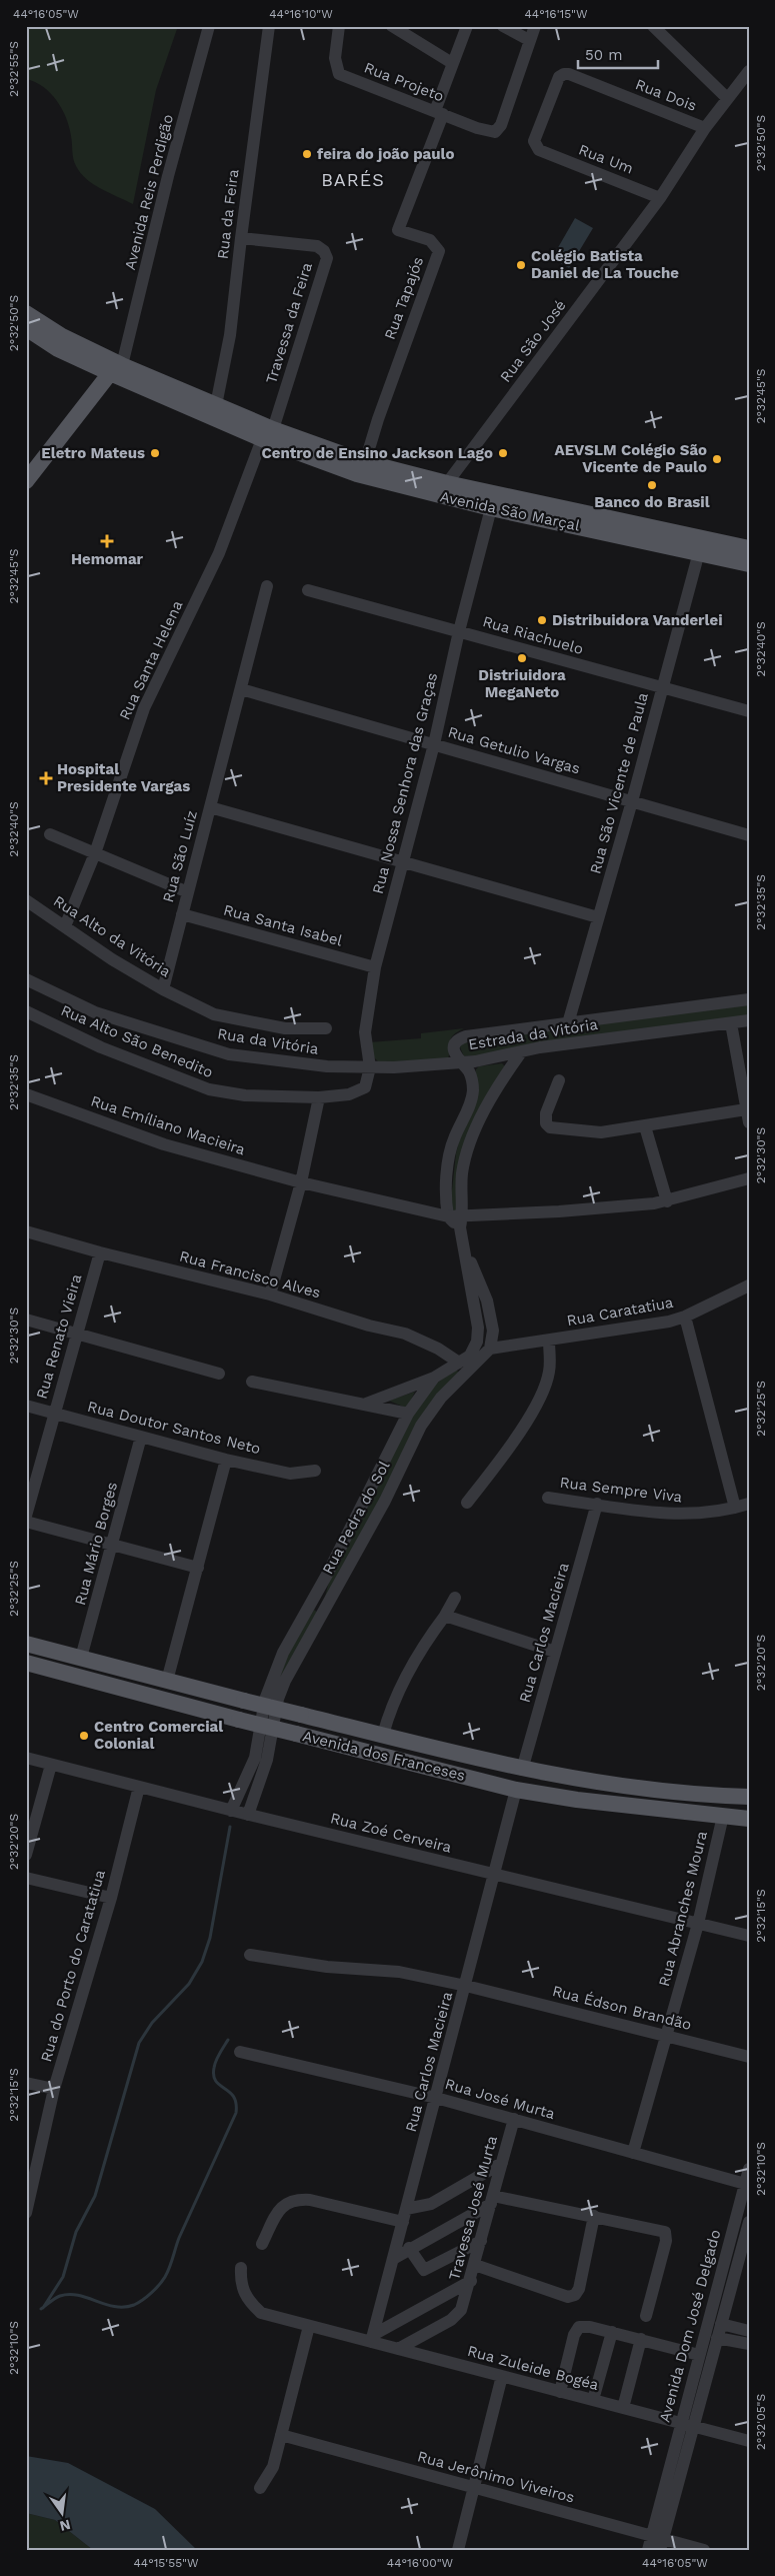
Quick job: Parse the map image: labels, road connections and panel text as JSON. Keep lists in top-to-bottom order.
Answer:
{
  "streets": {
    "main road": ["Avenida São Marçal", "Avenida dos Franceses"],
    "street": [
      "Rua Projeto",
      "Rua Dois",
      "Rua Um",
      "Avenida Reis Perdigão",
      "Rua da Feira",
      "Rua Tapajós",
      "Travessa da Feira",
      "Rua São José",
      "Rua Riachuelo",
      "Rua Santa Helena",
      "Rua Getulio Vargas",
      "Rua Nossa Senhora das Graças",
      "Rua São Vicente de Paula",
      "Rua São Luíz",
      "Rua Santa Isabel",
      "Rua Alto da Vitória",
      "Estrada da Vitória",
      "Rua Alto São Benedito",
      "Rua da Vitória",
      "Rua Emíliano Macieira",
      "Rua Francisco Alves",
      "Rua Caratatiua",
      "Rua Renato Vieira",
      "Rua Doutor Santos Neto",
      "Rua Sempre Viva",
      "Rua Pedra do Sol",
      "Rua Mário Borges",
      "Rua Carlos Macieira",
      "Rua Zoé Cerveira",
      "Rua Abranches Moura",
      "Rua do Porto do Caratatiua",
      "Rua Édson Brandão",
      "Rua José Murta",
      "Travessa José Murta",
      "Avenida Dom José Delgado",
      "Rua Zuleide Bogéa",
      "Rua Jerônimo Viveiros"
    ]
  },
  "crossings": [
    ["Rua Projeto", "Rua Tapajós"],
    ["Rua Dois", "Rua Um"],
    ["Rua Dois", "Rua São José"],
    ["Rua Um", "Rua São José"],
    ["Avenida Reis Perdigão", "Avenida São Marçal"],
    ["Rua da Feira", "Travessa da Feira"],
    ["Rua da Feira", "Avenida São Marçal"],
    ["Rua Tapajós", "Avenida São Marçal"],
    ["Travessa da Feira", "Avenida São Marçal"],
    ["Travessa da Feira", "Rua Santa Helena"],
    ["Rua São José", "Avenida São Marçal"],
    ["Avenida São Marçal", "Rua Santa Helena"],
    ["Avenida São Marçal", "Rua Nossa Senhora das Graças"],
    ["Avenida São Marçal", "Rua São Vicente de Paula"],
    ["Rua Riachuelo", "Rua Nossa Senhora das Graças"],
    ["Rua Riachuelo", "Rua São Vicente de Paula"],
    ["Rua Santa Helena", "Rua Alto da Vitória"],
    ["Rua Getulio Vargas", "Rua Nossa Senhora das Graças"],
    ["Rua Getulio Vargas", "Rua São Vicente de Paula"],
    ["Rua Getulio Vargas", "Rua São Luíz"],
    ["Rua Nossa Senhora das Graças", "Rua Santa Isabel"],
    ["Rua Nossa Senhora das Graças", "Rua Alto São Benedito"],
    ["Rua Nossa Senhora das Graças", "Rua da Vitória"],
    ["Rua São Vicente de Paula", "Estrada da Vitória"],
    ["Rua São Luíz", "Rua Santa Isabel"],
    ["Rua São Luíz", "Rua Alto da Vitória"],
    ["Estrada da Vitória", "Rua da Vitória"],
    ["Estrada da Vitória", "Rua Pedra do Sol"],
    ["Rua Alto São Benedito", "Rua da Vitória"],
    ["Rua Emíliano Macieira", "Rua Pedra do Sol"],
    ["Rua Francisco Alves", "Rua Renato Vieira"],
    ["Rua Francisco Alves", "Rua Pedra do Sol"],
    ["Rua Caratatiua", "Rua Pedra do Sol"],
    ["Rua Renato Vieira", "Rua Doutor Santos Neto"],
    ["Rua Doutor Santos Neto", "Rua Mário Borges"],
    ["Rua Sempre Viva", "Rua Carlos Macieira"],
    ["Rua Pedra do Sol", "Rua Zoé Cerveira"],
    ["Rua Mário Borges", "Avenida dos Franceses"],
    ["Rua Carlos Macieira", "Avenida dos Franceses"],
    ["Rua Carlos Macieira", "Rua Zoé Cerveira"],
    ["Rua Carlos Macieira", "Rua Édson Brandão"],
    ["Rua Carlos Macieira", "Rua José Murta"],
    ["Rua Carlos Macieira", "Rua Zuleide Bogéa"],
    ["Avenida dos Franceses", "Rua Abranches Moura"],
    ["Rua Zoé Cerveira", "Rua Abranches Moura"],
    ["Rua Zoé Cerveira", "Rua do Porto do Caratatiua"],
    ["Rua Abranches Moura", "Rua Édson Brandão"],
    ["Rua Abranches Moura", "Rua José Murta"],
    ["Rua José Murta", "Travessa José Murta"],
    ["Rua José Murta", "Avenida Dom José Delgado"],
    ["Travessa José Murta", "Rua Zuleide Bogéa"],
    ["Avenida Dom José Delgado", "Rua Zuleide Bogéa"],
    ["Avenida Dom José Delgado", "Rua Jerônimo Viveiros"]
  ],
  "districts": ["BARÉS"],
  "places": {
    "other": [
      "feira do joão paulo",
      "Colégio Batista Daniel de La Touche",
      "Eletro Mateus",
      "Centro de Ensino Jackson Lago",
      "AEVSLM Colégio São Vicente de Paulo",
      "Banco do Brasil",
      "Distribuidora Vanderlei",
      "Distriuidora MegaNeto",
      "Centro Comercial Colonial"
    ],
    "health": ["Hemomar", "Hospital Presidente Vargas"]
  },
  "scale_bar": "50 m",
  "north": "bottom",
  "coordinates": [
    "44°16'05\"W",
    "44°16'10\"W",
    "44°16'15\"W",
    "2°32'55\"S",
    "2°32'50\"S",
    "2°32'45\"S",
    "2°32'40\"S",
    "2°32'35\"S",
    "2°32'30\"S",
    "2°32'25\"S",
    "2°32'20\"S",
    "2°32'15\"S",
    "2°32'10\"S",
    "2°32'05\"S",
    "44°15'55\"W",
    "44°16'00\"W"
  ]
}
